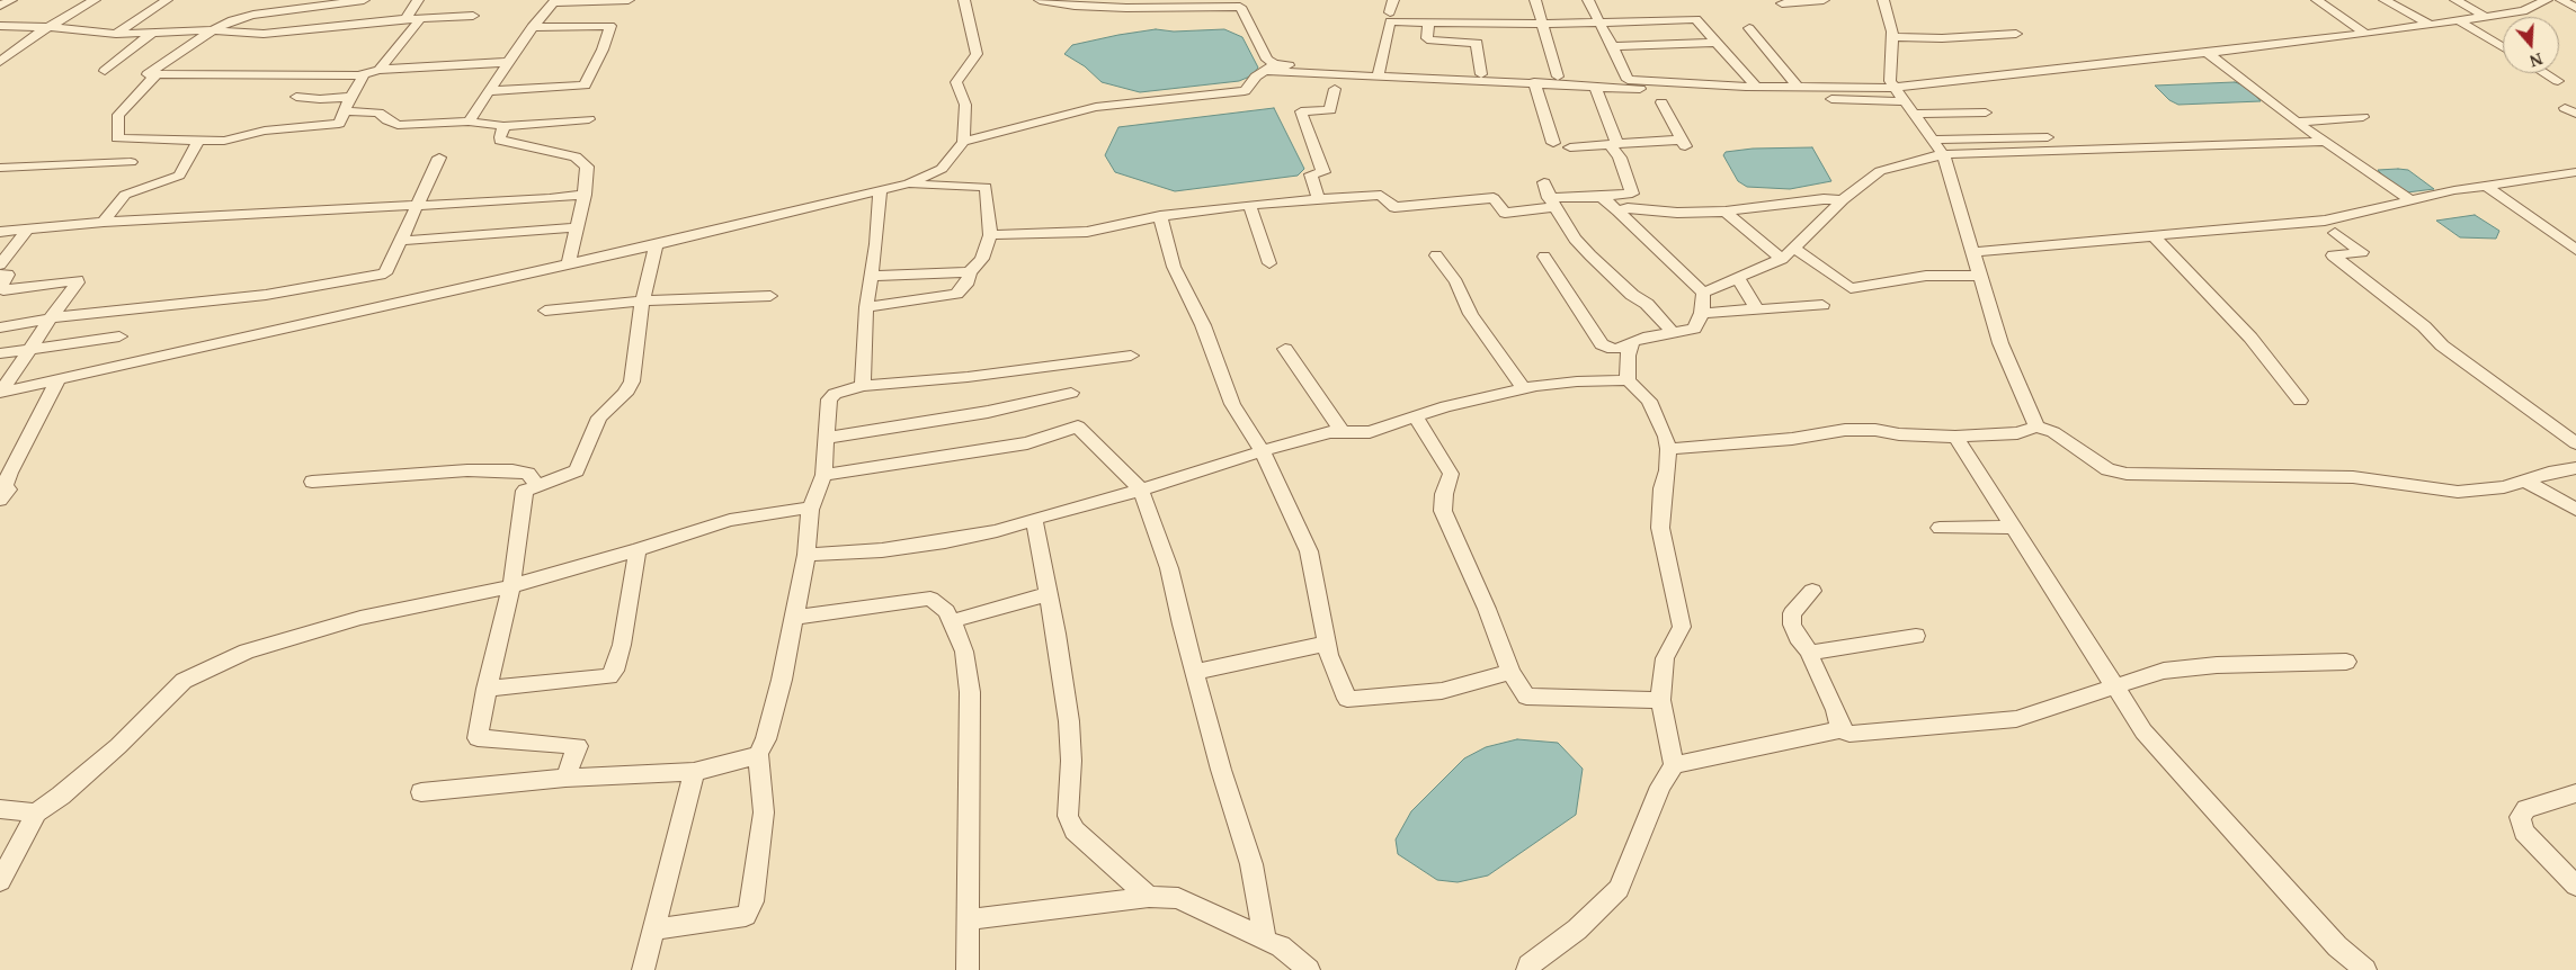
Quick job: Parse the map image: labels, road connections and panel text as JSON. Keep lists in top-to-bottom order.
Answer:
{
  "north": "bottom"
}
